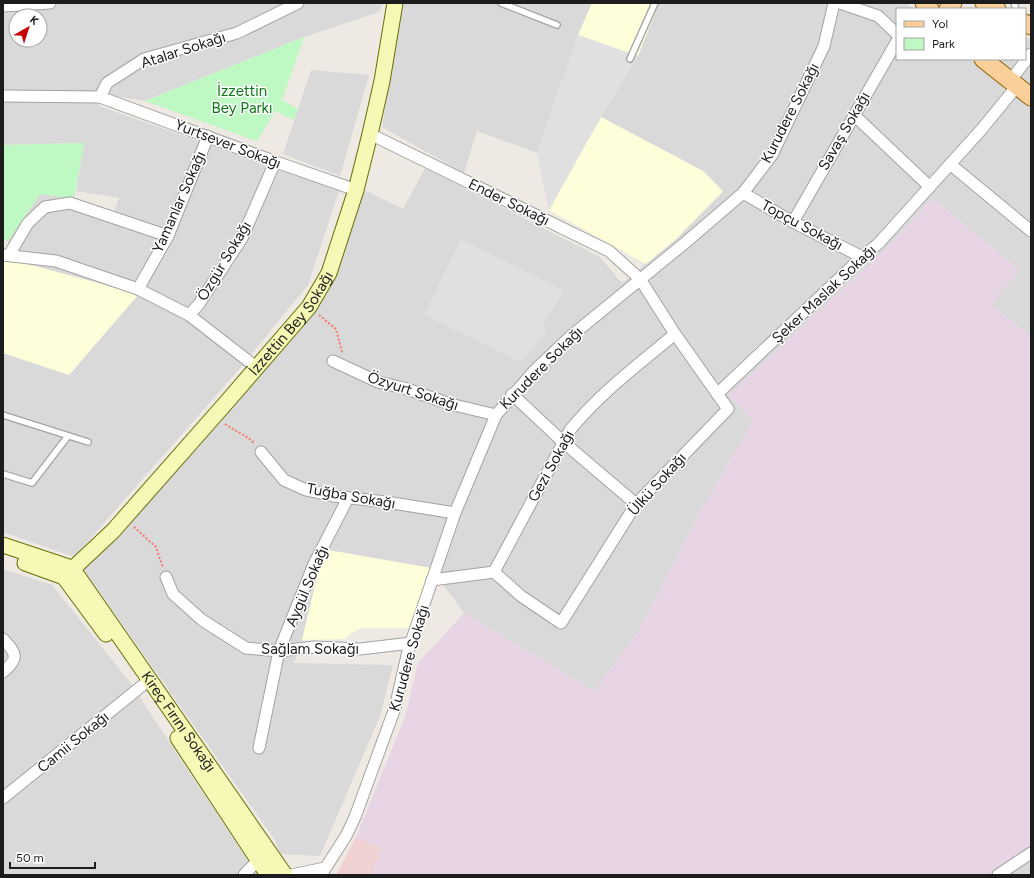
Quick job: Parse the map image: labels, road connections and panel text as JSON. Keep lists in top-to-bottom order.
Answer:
{
  "streets": {
    "main road": ["İzzettin Bey Sokağı", "Kireç Fırını Sokağı"],
    "street": [
      "Atalar Sokağı",
      "Kurudere Sokağı",
      "Savaş Sokağı",
      "Yurtsever Sokağı",
      "Yamanlar Sokağı",
      "Ender Sokağı",
      "Topçu Sokağı",
      "Özgür Sokağı",
      "Şeker Maslak Sokağı",
      "Özyurt Sokağı",
      "Gezi Sokağı",
      "Ülkü Sokağı",
      "Tuğba Sokağı",
      "Aygül Sokağı",
      "Sağlam Sokağı",
      "Camii Sokağı"
    ]
  },
  "crossings": [
    ["Atalar Sokağı", "Yurtsever Sokağı"],
    ["Kurudere Sokağı", "Ender Sokağı"],
    ["Kurudere Sokağı", "Topçu Sokağı"],
    ["Kurudere Sokağı", "Özyurt Sokağı"],
    ["Kurudere Sokağı", "Tuğba Sokağı"],
    ["Kurudere Sokağı", "Sağlam Sokağı"],
    ["Savaş Sokağı", "Topçu Sokağı"],
    ["Yurtsever Sokağı", "Yamanlar Sokağı"],
    ["Yurtsever Sokağı", "Özgür Sokağı"],
    ["Yurtsever Sokağı", "İzzettin Bey Sokağı"],
    ["Ender Sokağı", "İzzettin Bey Sokağı"],
    ["Topçu Sokağı", "Şeker Maslak Sokağı"],
    ["Şeker Maslak Sokağı", "Ülkü Sokağı"],
    ["İzzettin Bey Sokağı", "Kireç Fırını Sokağı"],
    ["Gezi Sokağı", "Ülkü Sokağı"],
    ["Tuğba Sokağı", "Aygül Sokağı"],
    ["Aygül Sokağı", "Sağlam Sokağı"],
    ["Kireç Fırını Sokağı", "Camii Sokağı"]
  ],
  "parks": ["İzzettin Bey Parkı"],
  "legend": ["Yol", "Park"],
  "scale_bar": "50 m",
  "north": "top right"
}
